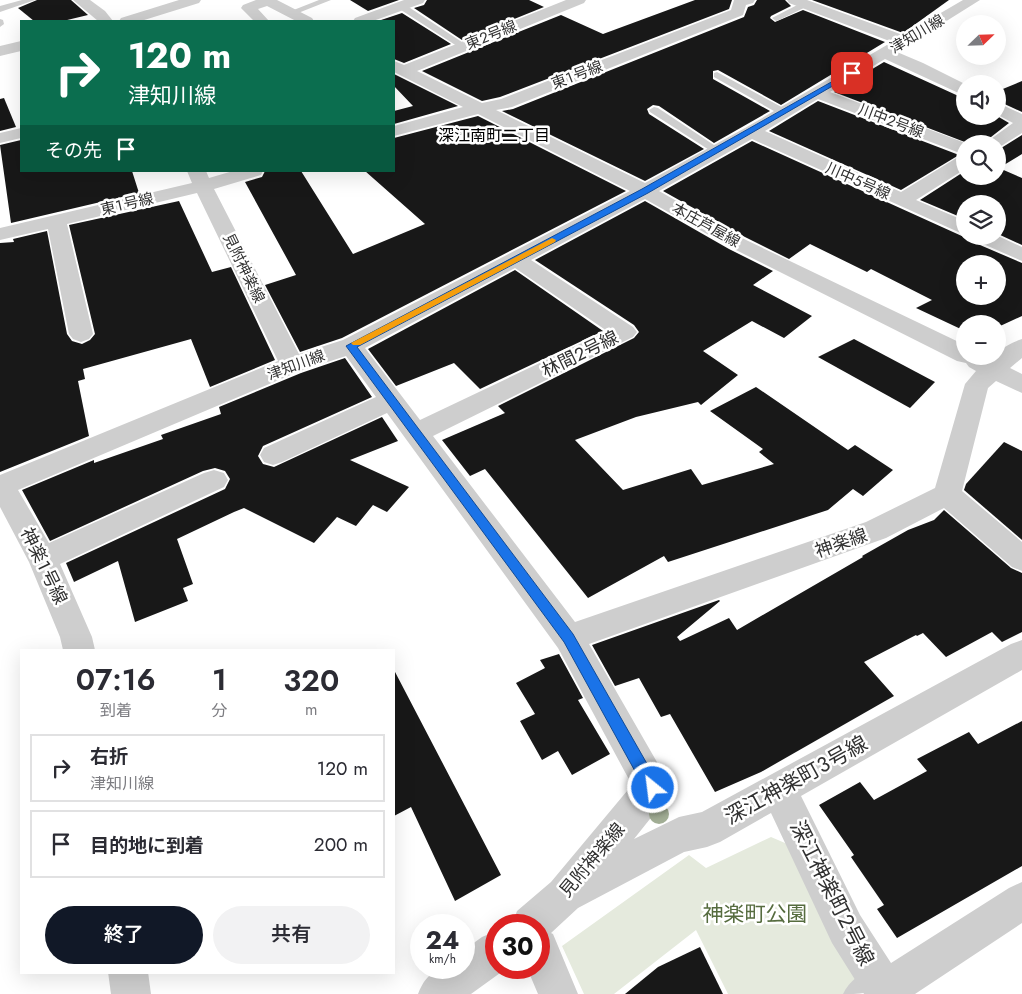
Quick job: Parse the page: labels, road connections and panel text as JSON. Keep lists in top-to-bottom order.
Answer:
{
  "streets": {
    "street": [
      "津知川線",
      "東２号線",
      "東１号線",
      "川中２号線",
      "川中５号線",
      "本庄芦屋線",
      "見附神楽線",
      "林間２号線",
      "神楽線",
      "神楽１号線",
      "深江神楽町３号線",
      "深江神楽町２号線"
    ]
  },
  "crossings": [
    ["津知川線", "川中２号線"],
    ["津知川線", "川中５号線"],
    ["津知川線", "本庄芦屋線"],
    ["津知川線", "見附神楽線"],
    ["津知川線", "林間２号線"],
    ["津知川線", "神楽１号線"],
    ["東２号線", "本庄芦屋線"],
    ["東１号線", "本庄芦屋線"],
    ["東１号線", "見附神楽線"],
    ["見附神楽線", "林間２号線"],
    ["見附神楽線", "神楽線"],
    ["見附神楽線", "深江神楽町３号線"],
    ["深江神楽町３号線", "深江神楽町２号線"]
  ],
  "districts": ["深江南町二丁目"],
  "parks": ["神楽町公園"],
  "north": "top right",
  "page": {
    "map_buttons": ["+", "−"],
    "turn": ["120 m", "津知川線"],
    "then": "その先",
    "eta": [
      "07:16",
      "到着",
      "1",
      "分",
      "320",
      "m"
    ],
    "list": [
      {
        "name": "右折",
        "note": "津知川線",
        "value": "120 m"
      },
      {
        "name": "目的地に到着",
        "value": "200 m"
      }
    ],
    "buttons": ["終了", "共有"],
    "speed": "24 km/h",
    "limit": "30"
  }
}
